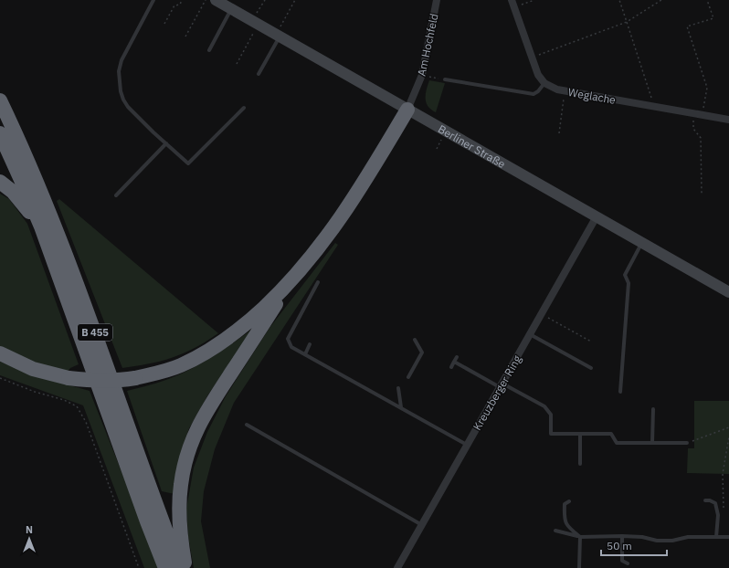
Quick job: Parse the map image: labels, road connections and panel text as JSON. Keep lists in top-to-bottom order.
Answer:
{
  "streets": {
    "highway": ["B 455"],
    "street": [
      "Am Hochfeld",
      "Weglache",
      "Berliner Straße",
      "Kreuzberger Ring"
    ]
  },
  "crossings": [
    ["Am Hochfeld", "Berliner Straße"],
    ["Berliner Straße", "Kreuzberger Ring"]
  ],
  "scale_bar": "50 m",
  "north": "top"
}
